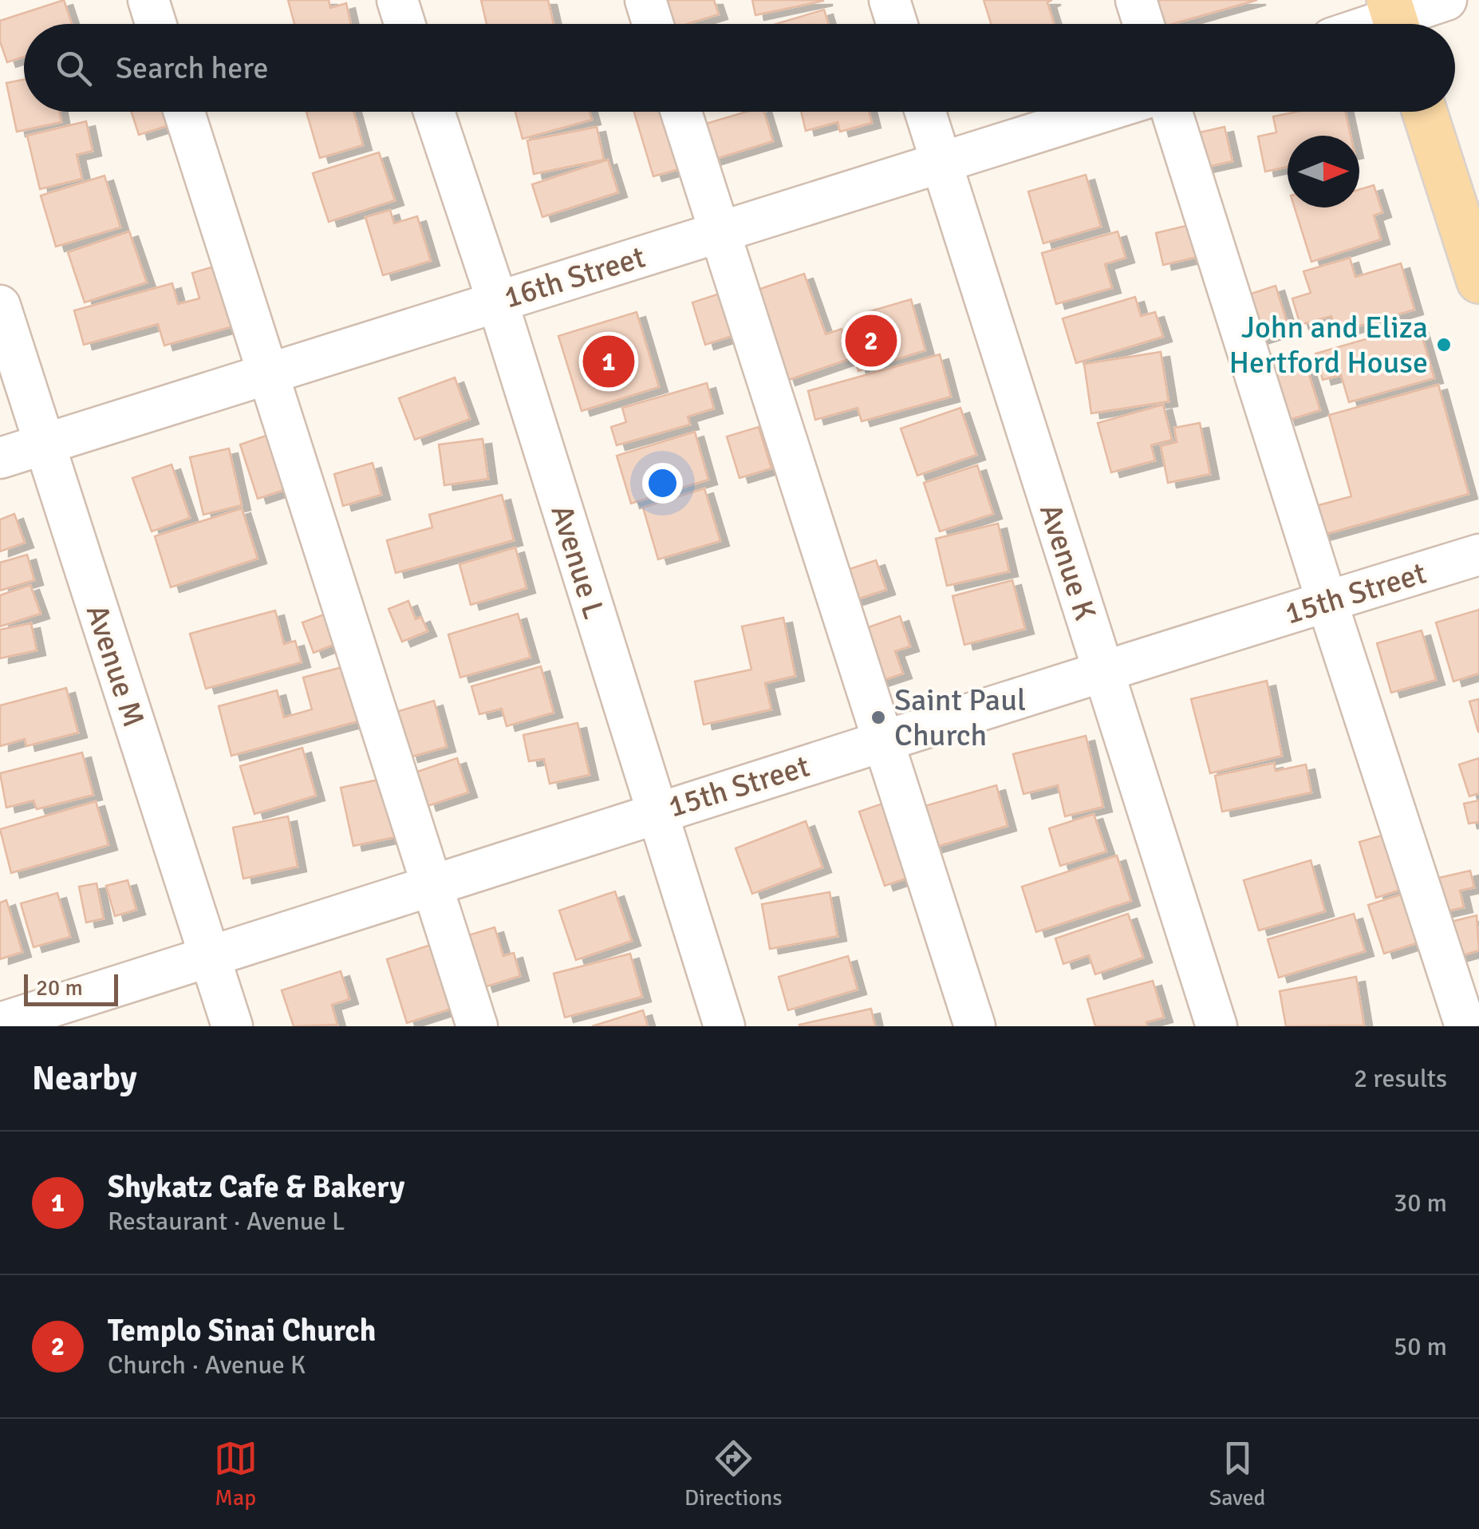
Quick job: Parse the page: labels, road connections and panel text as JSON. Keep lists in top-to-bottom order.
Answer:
{
  "streets": {
    "street": [
      "16th Street",
      "Avenue L",
      "Avenue K",
      "15th Street",
      "Avenue M"
    ]
  },
  "crossings": [
    ["16th Street", "Avenue L"],
    ["16th Street", "Avenue K"],
    ["16th Street", "Avenue M"],
    ["Avenue L", "15th Street"],
    ["Avenue K", "15th Street"],
    ["15th Street", "Avenue M"]
  ],
  "places": ["John and Eliza Hertford House", "Saint Paul Church"],
  "scale_bar": "20 m",
  "north": "right",
  "page": {
    "search": "Search here",
    "pins": ["2", "1"],
    "scale": "20 m",
    "heading": ["Nearby", "2 results"],
    "list": [
      {
        "mark": "1",
        "name": "Shykatz Cafe & Bakery",
        "note": "Restaurant · Avenue L",
        "value": "30 m"
      },
      {
        "mark": "2",
        "name": "Templo Sinai Church",
        "note": "Church · Avenue K",
        "value": "50 m"
      }
    ],
    "nav": ["Map", "Directions", "Saved"]
  }
}
